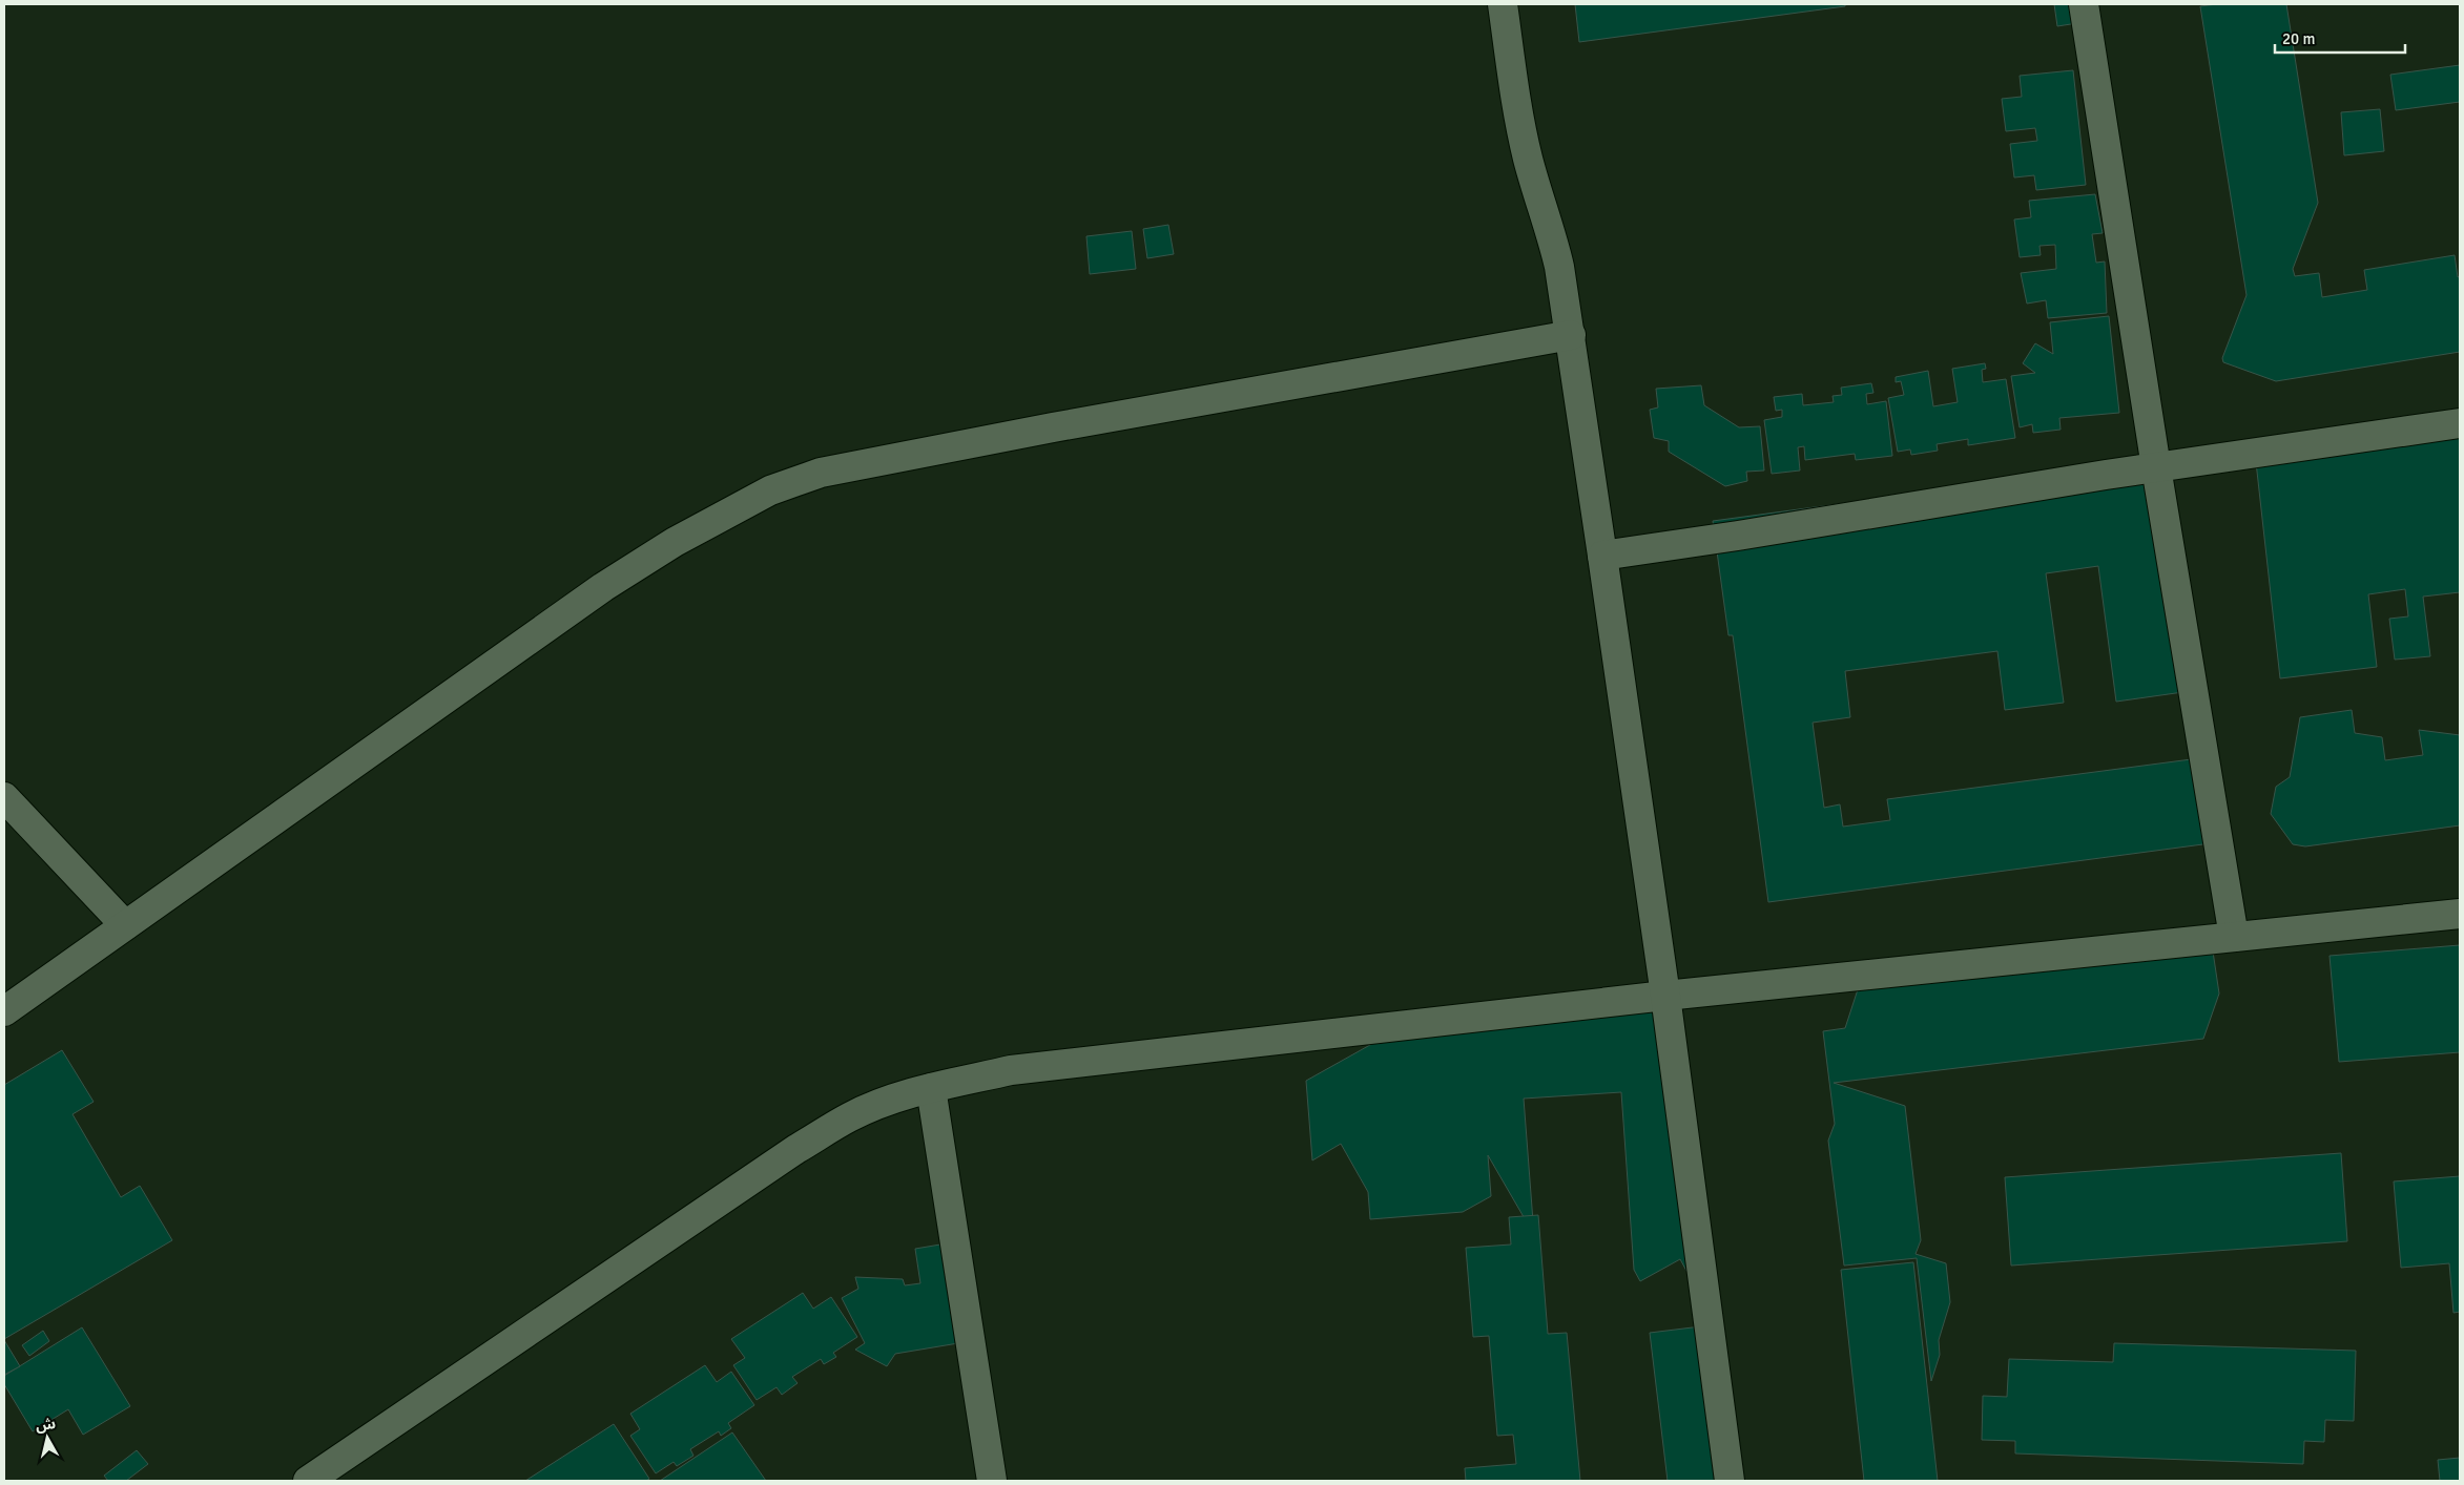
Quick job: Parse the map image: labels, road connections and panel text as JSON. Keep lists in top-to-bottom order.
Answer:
{
  "scale_bar": "20 m",
  "north": "top"
}
